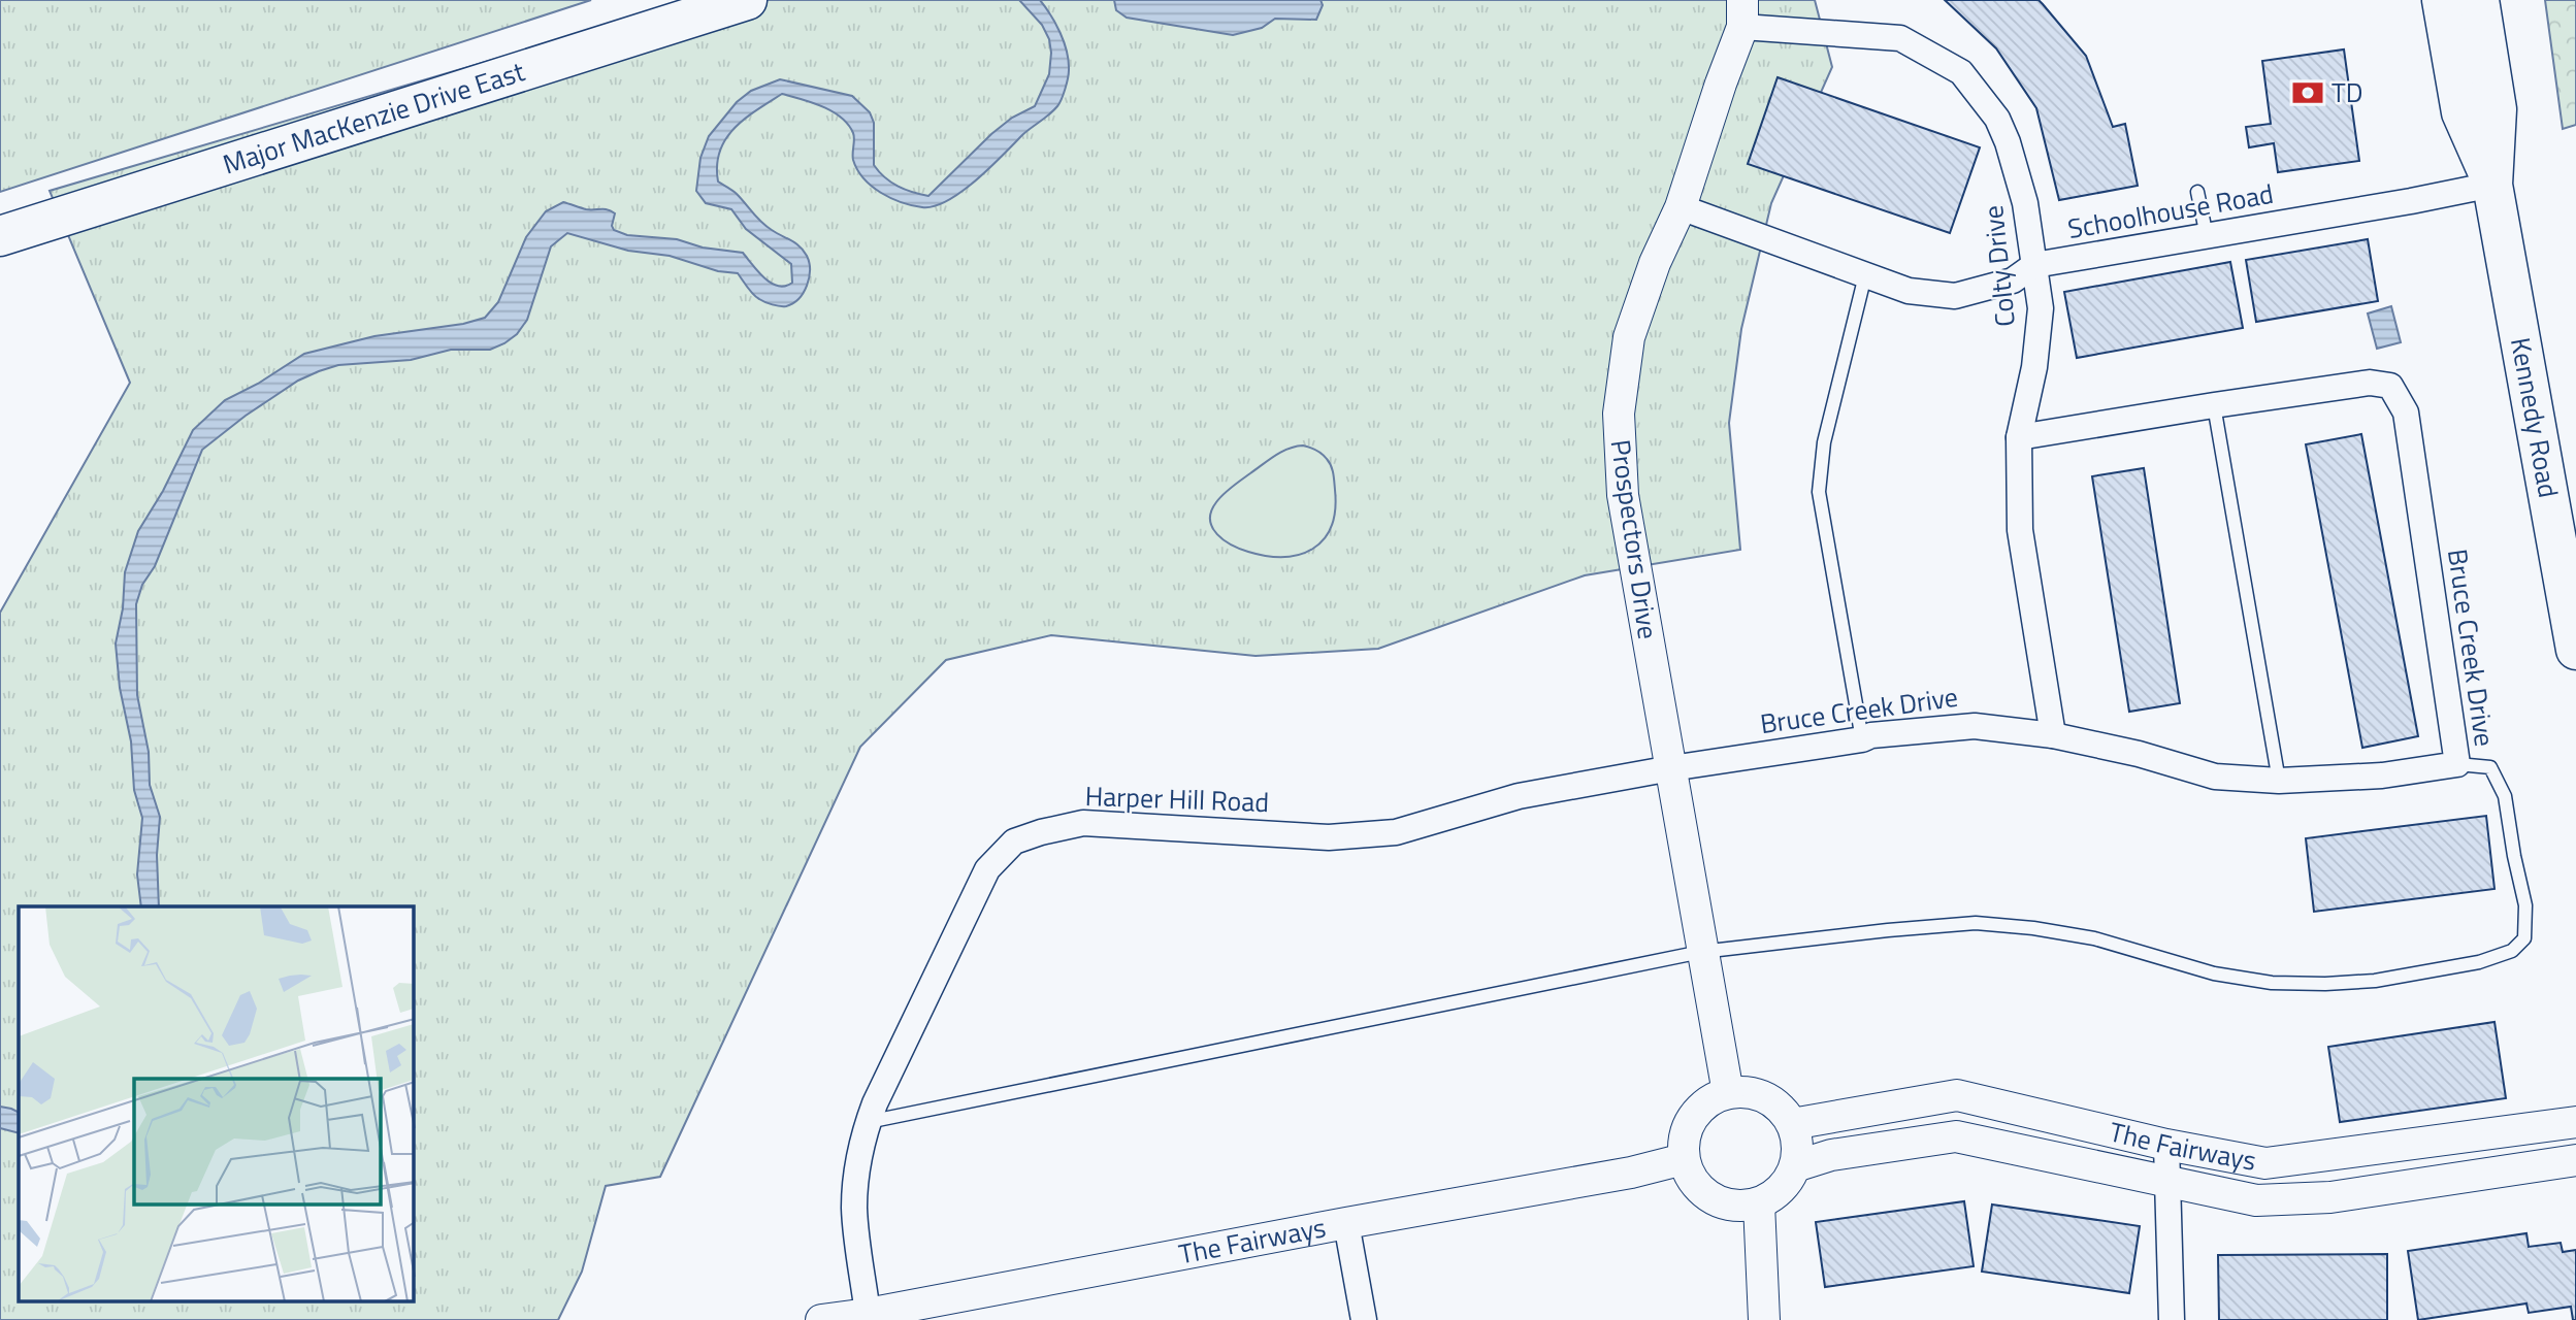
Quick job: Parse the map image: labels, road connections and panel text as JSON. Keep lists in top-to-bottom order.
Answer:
{
  "streets": {
    "main road": ["Major MacKenzie Drive East", "Kennedy Road"],
    "street": [
      "Schoolhouse Road",
      "Colty Drive",
      "Prospectors Drive",
      "Bruce Creek Drive",
      "Harper Hill Road",
      "The Fairways"
    ]
  },
  "crossings": [
    ["Schoolhouse Road", "Colty Drive"],
    ["Schoolhouse Road", "Kennedy Road"],
    ["Schoolhouse Road", "Prospectors Drive"],
    ["Colty Drive", "Prospectors Drive"],
    ["Colty Drive", "Bruce Creek Drive"],
    ["Prospectors Drive", "Bruce Creek Drive"],
    ["Prospectors Drive", "Harper Hill Road"],
    ["Prospectors Drive", "The Fairways"],
    ["Bruce Creek Drive", "Harper Hill Road"],
    ["Harper Hill Road", "The Fairways"]
  ],
  "places": {
    "bank": ["TD"]
  }
}
